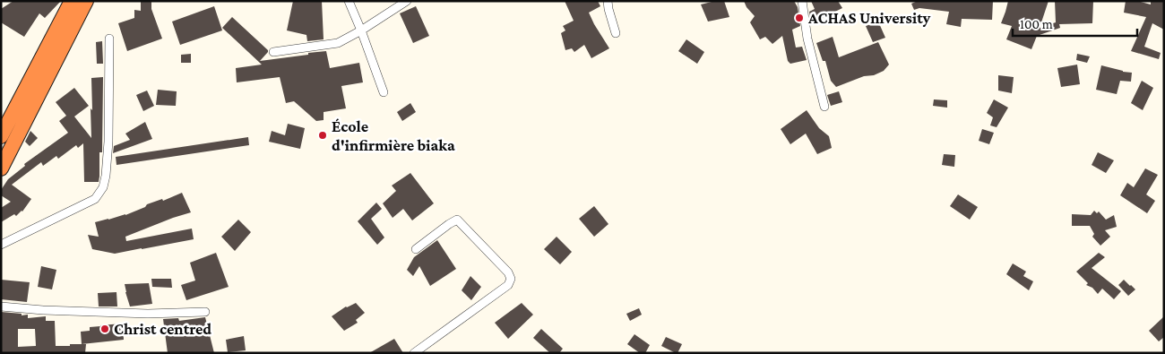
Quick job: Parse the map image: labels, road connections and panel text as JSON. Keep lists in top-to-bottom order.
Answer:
{
  "places": ["ACHAS University", "École d'infirmière biaka", "Christ centred"],
  "scale_bar": "100 m"
}
